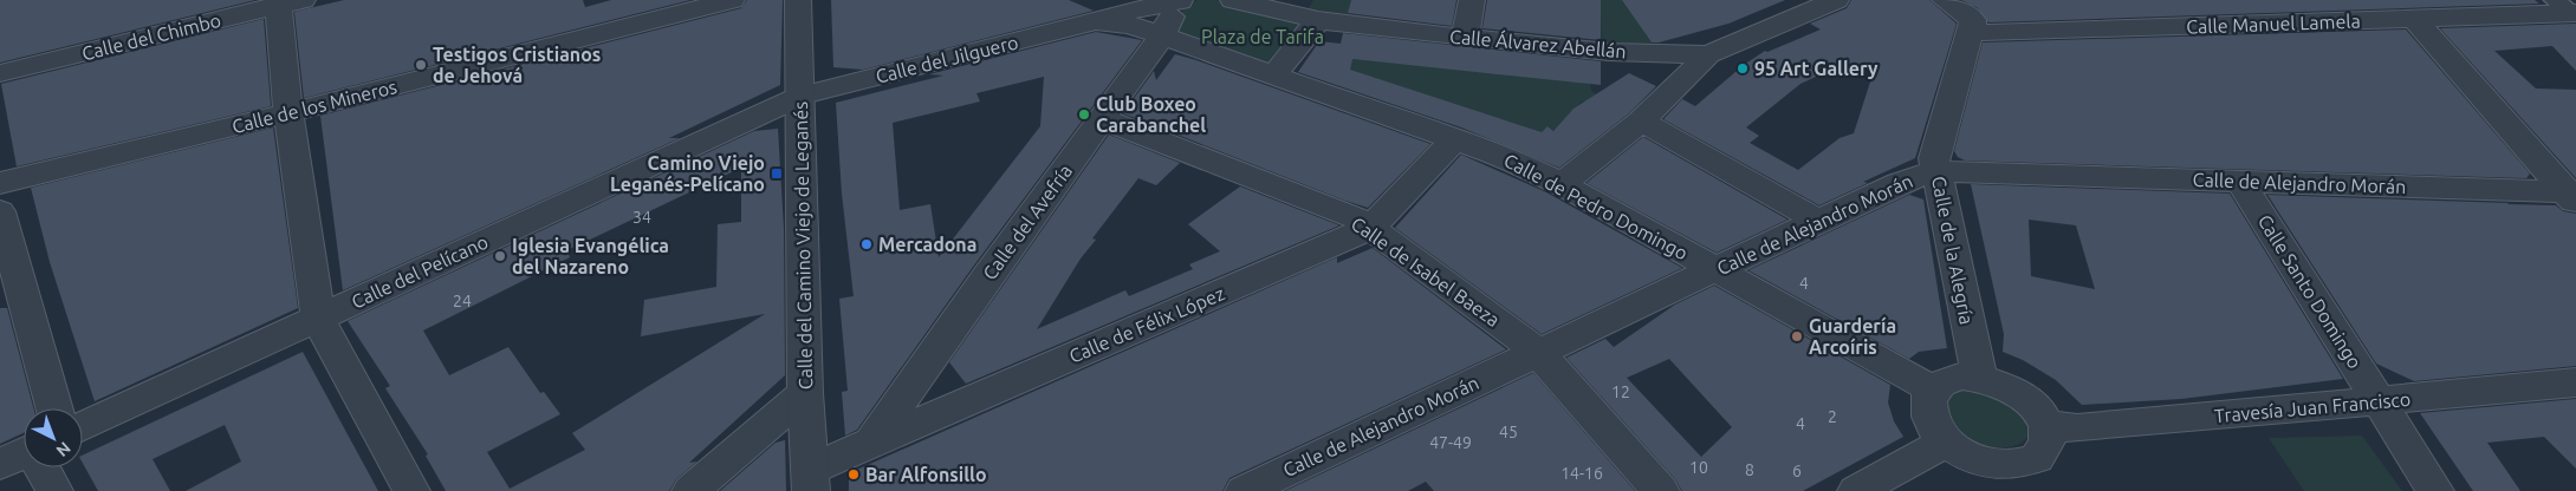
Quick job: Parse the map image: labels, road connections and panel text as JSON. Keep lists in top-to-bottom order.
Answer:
{
  "streets": {
    "street": [
      "Calle Manuel Lamela",
      "Calle del Chimbo",
      "Calle Álvarez Abellán",
      "Calle del Jilguero",
      "Calle de los Mineros",
      "Calle de Alejandro Morán",
      "Calle de Pedro Domingo",
      "Calle del Avefría",
      "Calle del Camino Viejo de Leganés",
      "Calle de la Alegría",
      "Calle del Pelícano",
      "Calle de Isabel Baeza",
      "Calle Santo Domingo",
      "Calle de Félix López",
      "Travesía Juan Francisco"
    ]
  },
  "crossings": [
    ["Calle Manuel Lamela", "Calle de la Alegría"],
    ["Calle del Jilguero", "Calle del Avefría"],
    ["Calle del Jilguero", "Calle del Camino Viejo de Leganés"],
    ["Calle del Jilguero", "Calle del Pelícano"],
    ["Calle de Alejandro Morán", "Calle de Pedro Domingo"],
    ["Calle de Alejandro Morán", "Calle de la Alegría"],
    ["Calle de Alejandro Morán", "Calle de Isabel Baeza"],
    ["Calle de Alejandro Morán", "Calle Santo Domingo"],
    ["Calle de Pedro Domingo", "Calle de la Alegría"],
    ["Calle de Pedro Domingo", "Calle de Félix López"],
    ["Calle de Pedro Domingo", "Travesía Juan Francisco"],
    ["Calle del Avefría", "Calle de Isabel Baeza"],
    ["Calle del Avefría", "Calle de Félix López"],
    ["Calle del Camino Viejo de Leganés", "Calle del Pelícano"],
    ["Calle del Camino Viejo de Leganés", "Calle de Félix López"],
    ["Calle de la Alegría", "Travesía Juan Francisco"],
    ["Calle de Isabel Baeza", "Calle de Félix López"],
    ["Calle Santo Domingo", "Travesía Juan Francisco"]
  ],
  "parks": ["Plaza de Tarifa"],
  "places": {
    "other": [
      "Testigos Cristianos de Jehová",
      "95 Art Gallery",
      "Club Boxeo Carabanchel",
      "Mercadona",
      "Iglesia Evangélica del Nazareno",
      "Guardería Arcoíris",
      "Bar Alfonsillo"
    ],
    "transit": ["Camino Viejo Leganés-Pelícano"]
  },
  "house_numbers": [
    "34",
    "4",
    "24",
    "12",
    "2",
    "4",
    "45",
    "47-49",
    "10",
    "8",
    "6",
    "14-16"
  ],
  "north": "bottom right"
}
